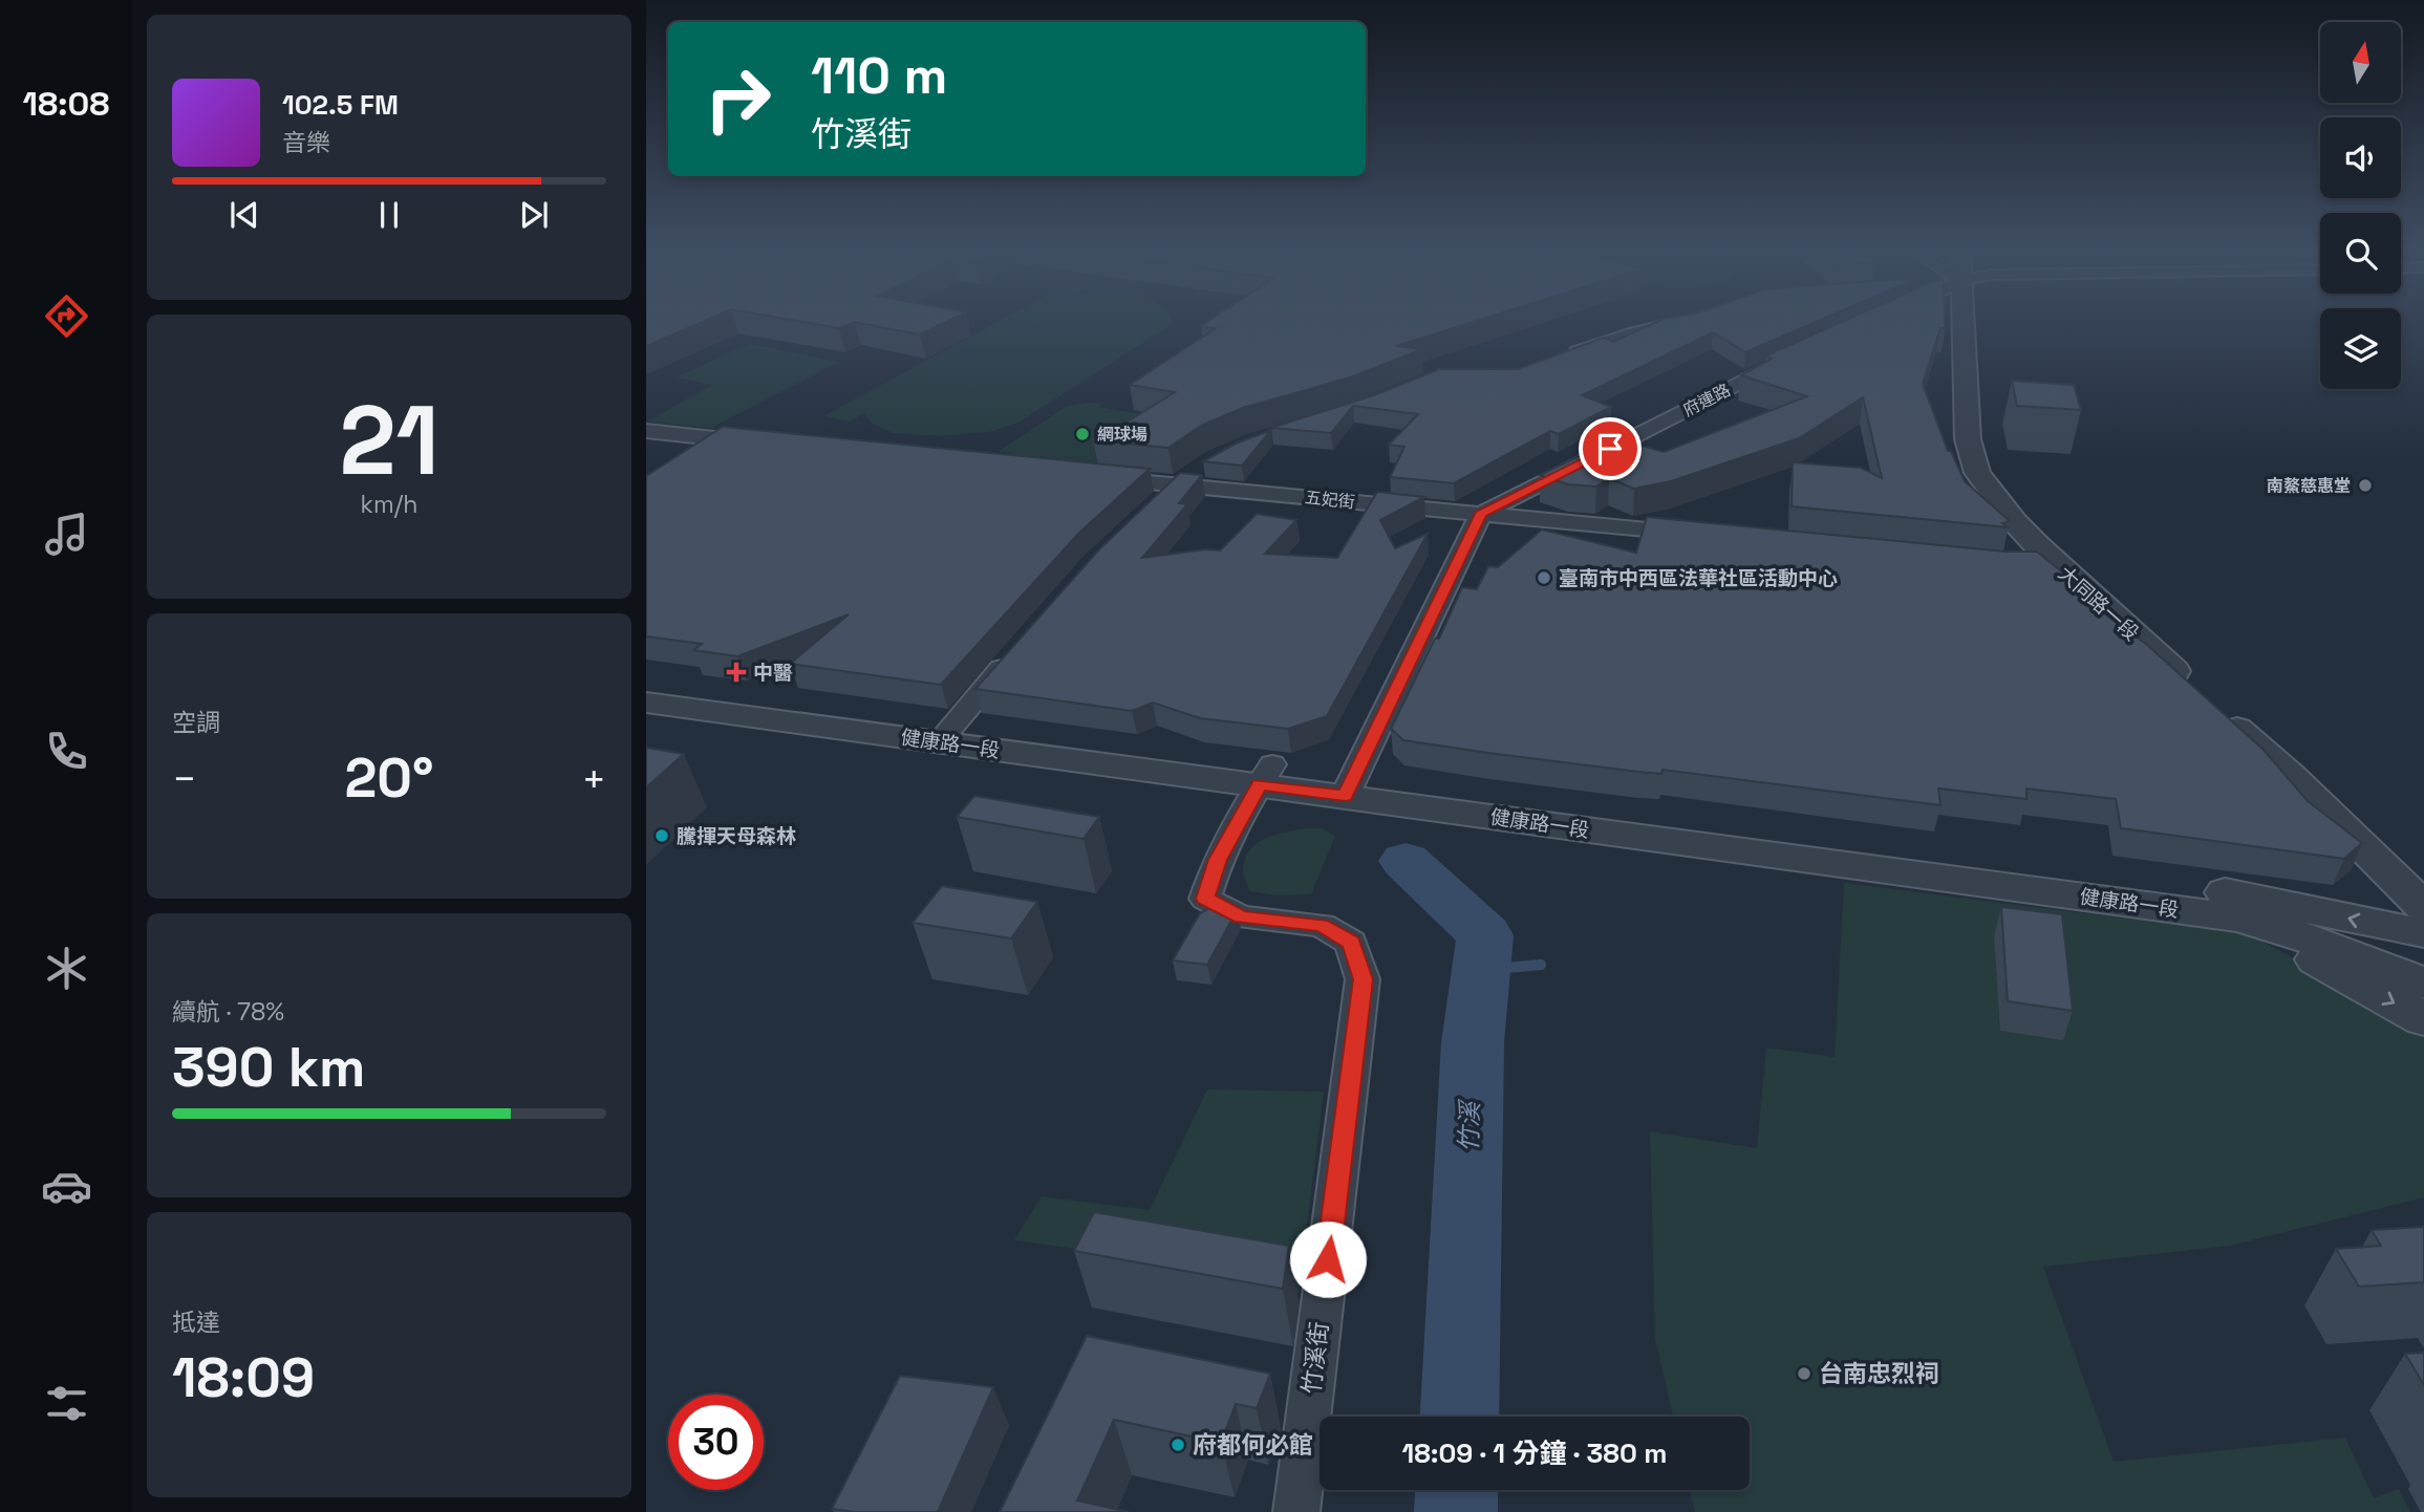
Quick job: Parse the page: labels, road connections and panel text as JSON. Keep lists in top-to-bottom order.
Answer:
{
  "streets": {
    "street": [
      "府連路",
      "五妃街",
      "大同路一段",
      "健康路一段",
      "竹溪街"
    ]
  },
  "crossings": [
    ["府連路", "五妃街"],
    ["健康路一段", "竹溪街"]
  ],
  "water": ["竹溪"],
  "places": {
    "other": [
      "網球場",
      "南鰲慈惠堂",
      "臺南市中西區法華社區活動中心",
      "騰揮天母森林",
      "台南忠烈祠",
      "府都何必館"
    ],
    "health": ["中醫"]
  },
  "north": "top",
  "page": {
    "tabs": "18:08",
    "turn": ["110 m", "竹溪街"],
    "song": ["102.5 FM", "音樂"],
    "tile": [
      ["21", "km/h"],
      "空調",
      ["續航 · 78%", "390 km"],
      ["抵達", "18:09"]
    ],
    "heat": ["−", "20°", "+"],
    "limit": "30",
    "trip": "18:09 · 1 分鐘 · 380 m"
  }
}
